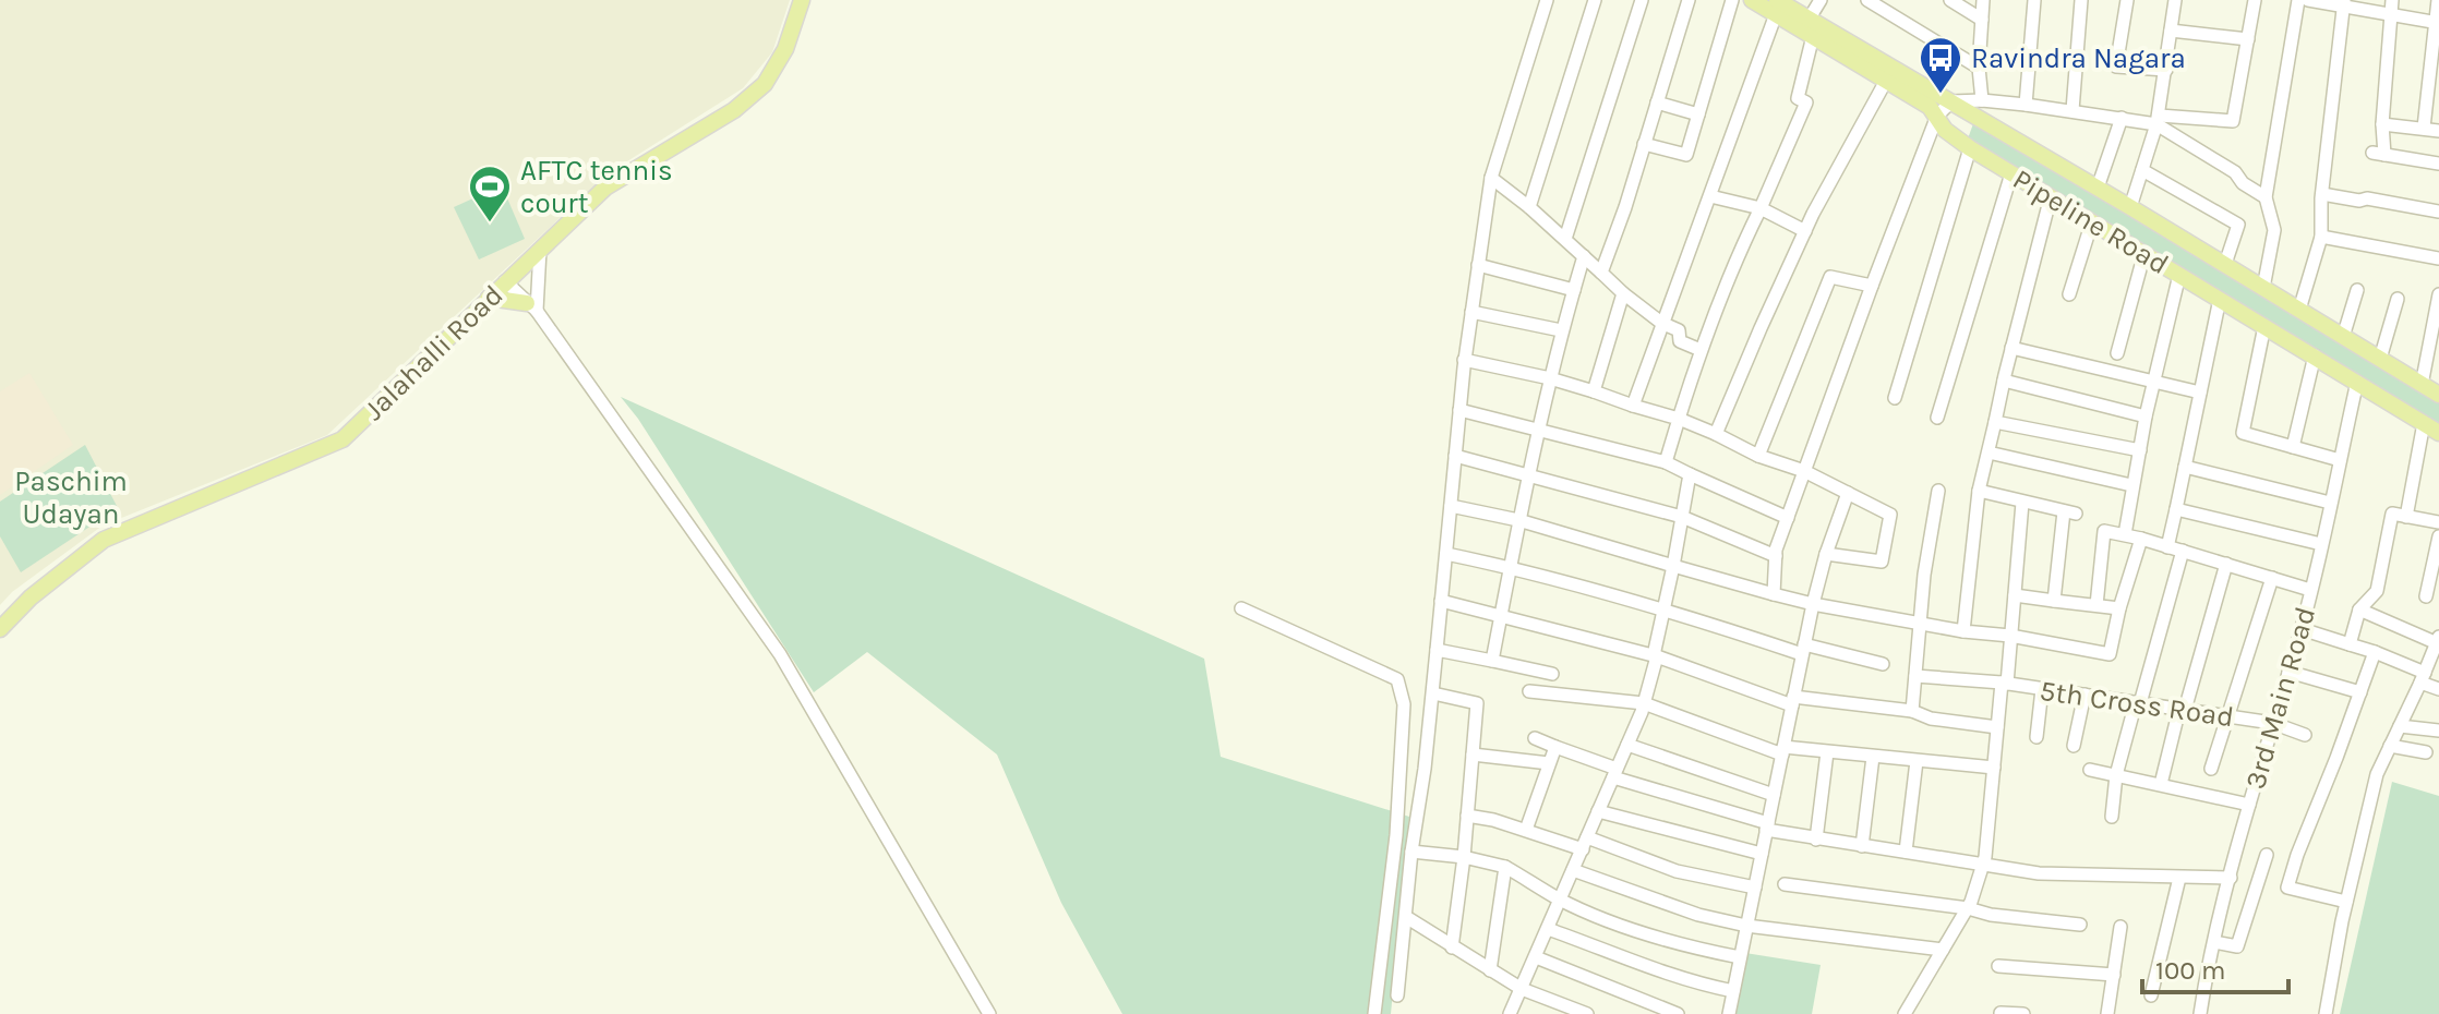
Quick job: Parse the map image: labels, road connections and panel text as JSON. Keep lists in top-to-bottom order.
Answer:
{
  "streets": {
    "main road": ["Pipeline Road", "Jalahalli Road"],
    "street": ["3rd Main Road", "5th Cross Road"]
  },
  "crossings": [
    ["Pipeline Road", "3rd Main Road"],
    ["3rd Main Road", "5th Cross Road"]
  ],
  "parks": ["Paschim Udayan"],
  "places": {
    "bus stop": ["Ravindra Nagara"],
    "sports": ["AFTC tennis court"]
  },
  "scale_bar": "100 m"
}
